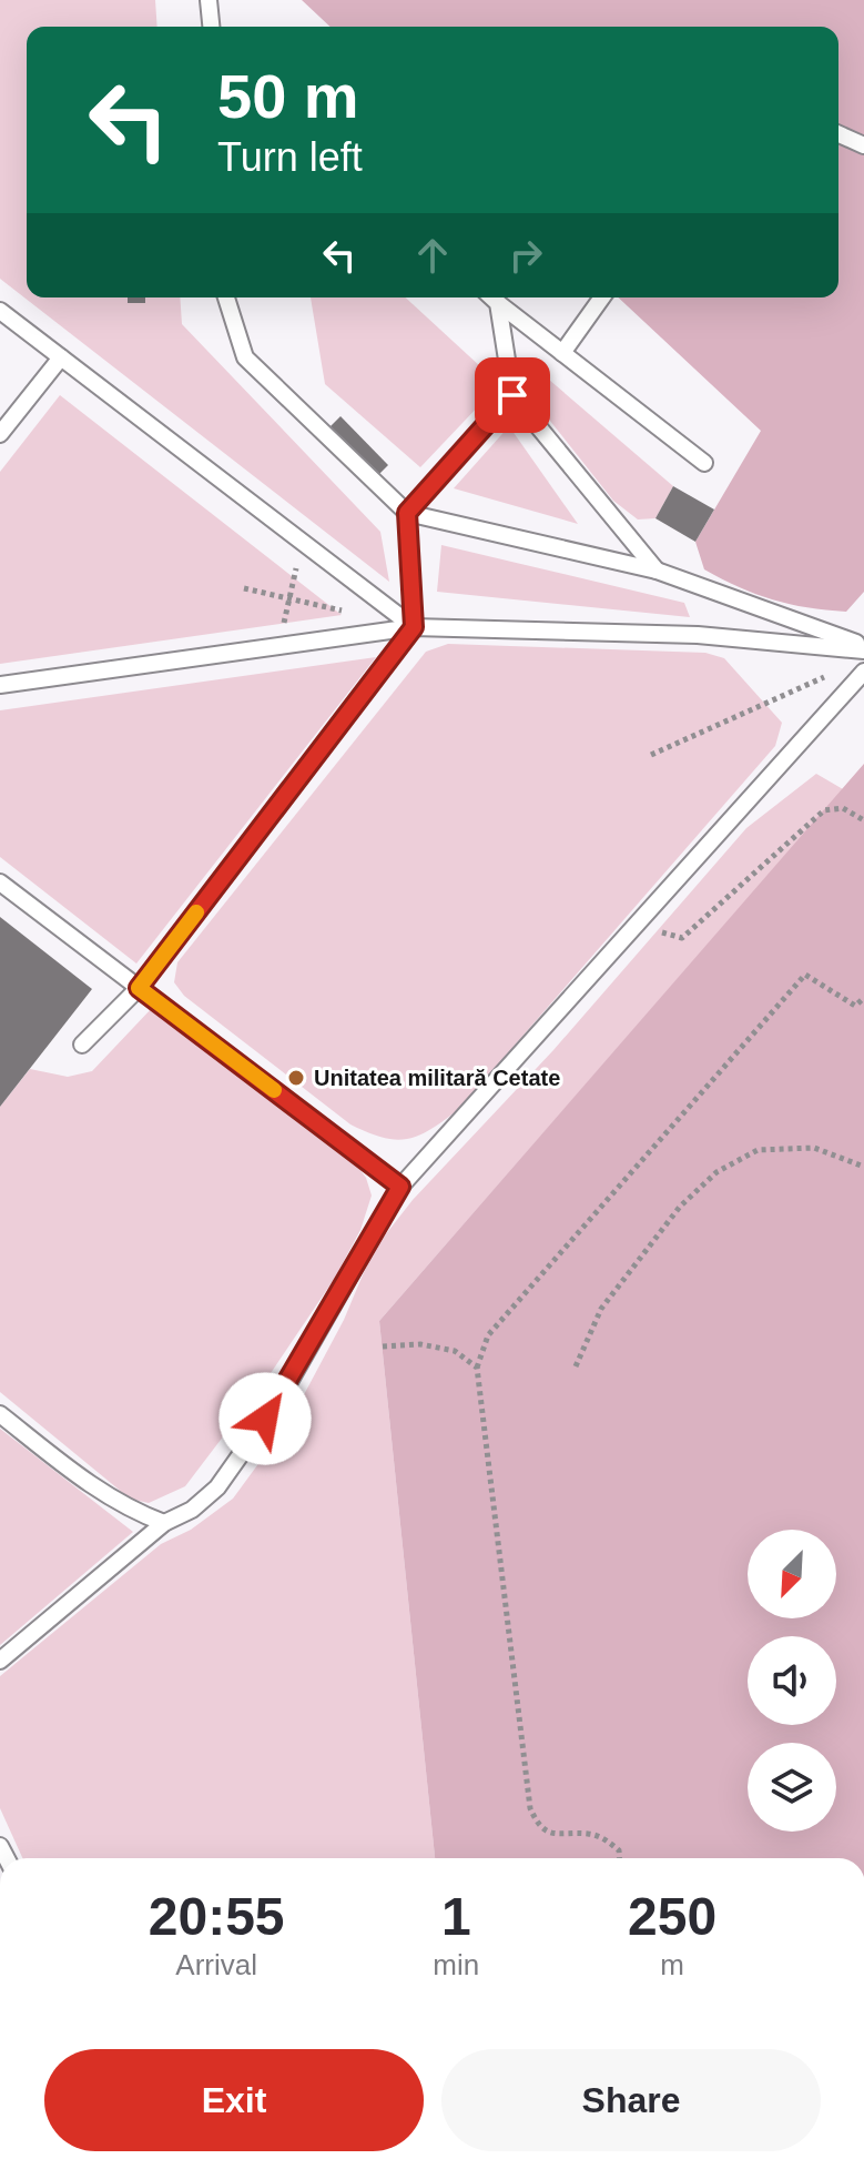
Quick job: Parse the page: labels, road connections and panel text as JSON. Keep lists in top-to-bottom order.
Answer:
{
  "places": ["Unitatea militară Cetate"],
  "north": "bottom left",
  "page": {
    "turn": ["50 m", "Turn left"],
    "eta": [
      "20:55",
      "Arrival",
      "1",
      "min",
      "250",
      "m"
    ],
    "buttons": ["Exit", "Share"]
  }
}
